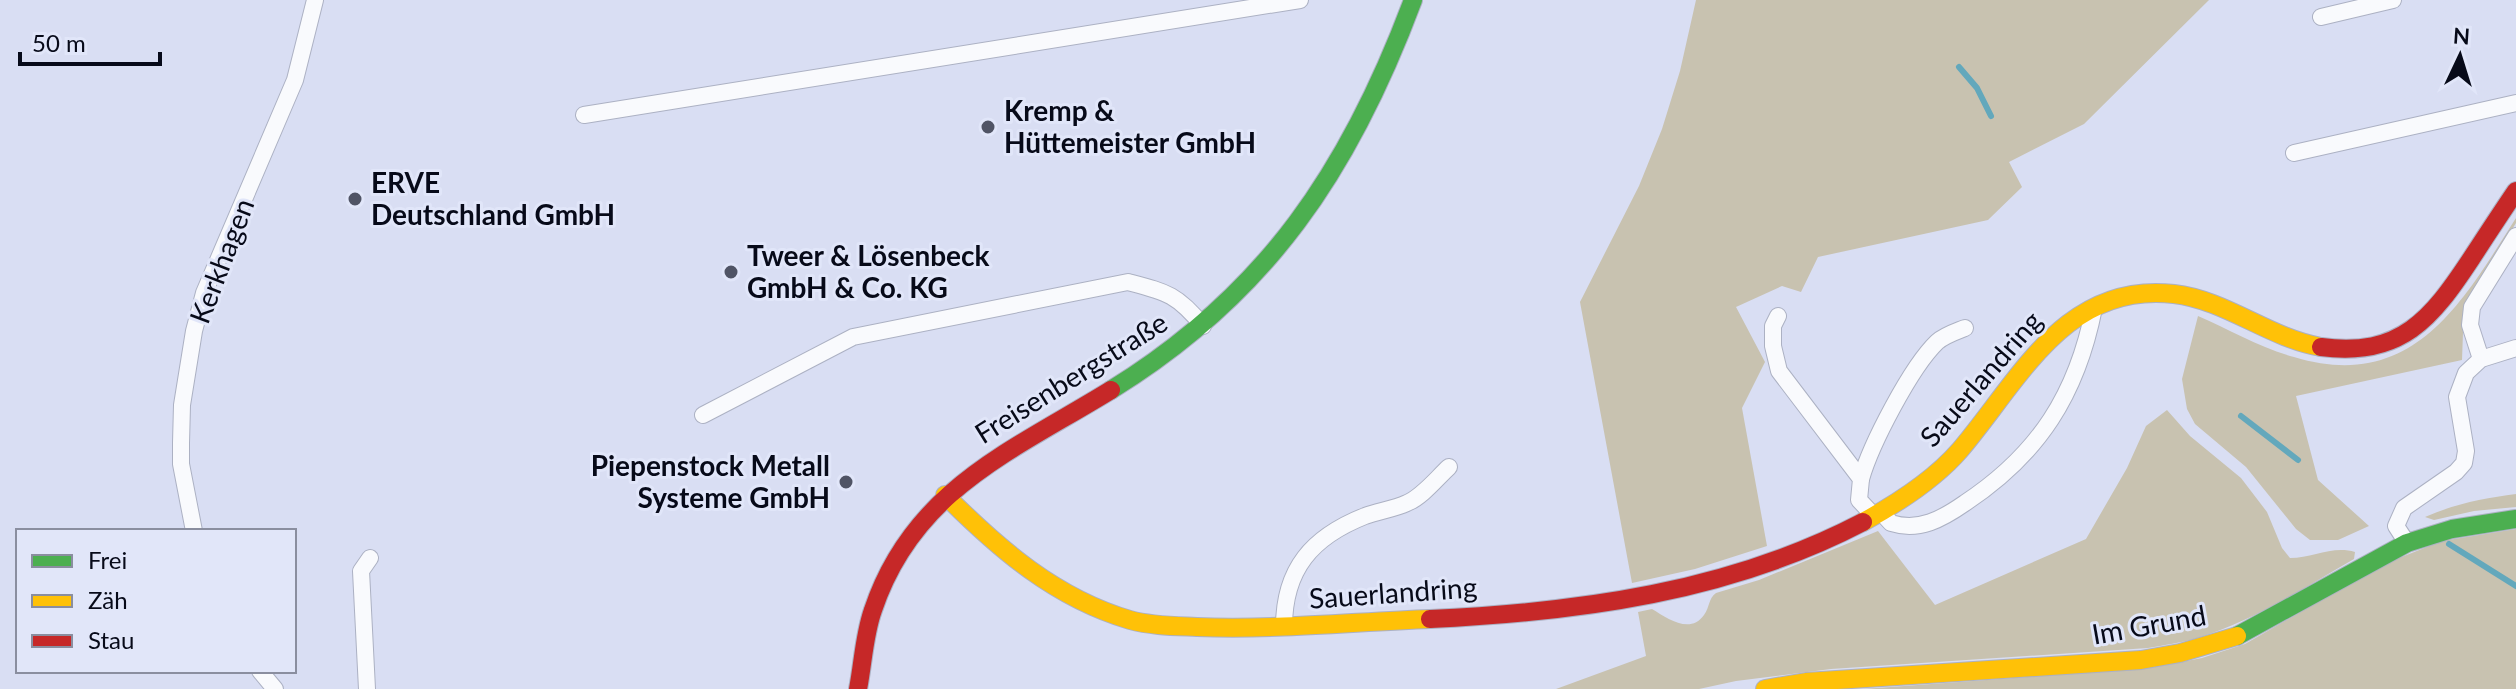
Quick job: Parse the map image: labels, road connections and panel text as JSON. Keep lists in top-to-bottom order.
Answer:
{
  "streets": {
    "street": [
      "Kerkhagen",
      "Freisenbergstraße",
      "Sauerlandring",
      "Im Grund"
    ]
  },
  "crossings": [
    ["Freisenbergstraße", "Sauerlandring"]
  ],
  "places": [
    "Kremp & Hüttemeister GmbH",
    "ERVE Deutschland GmbH",
    "Tweer & Lösenbeck GmbH & Co. KG",
    "Piepenstock Metall Systeme GmbH"
  ],
  "legend": ["Frei", "Zäh", "Stau"],
  "scale_bar": "50 m",
  "north": "top"
}
